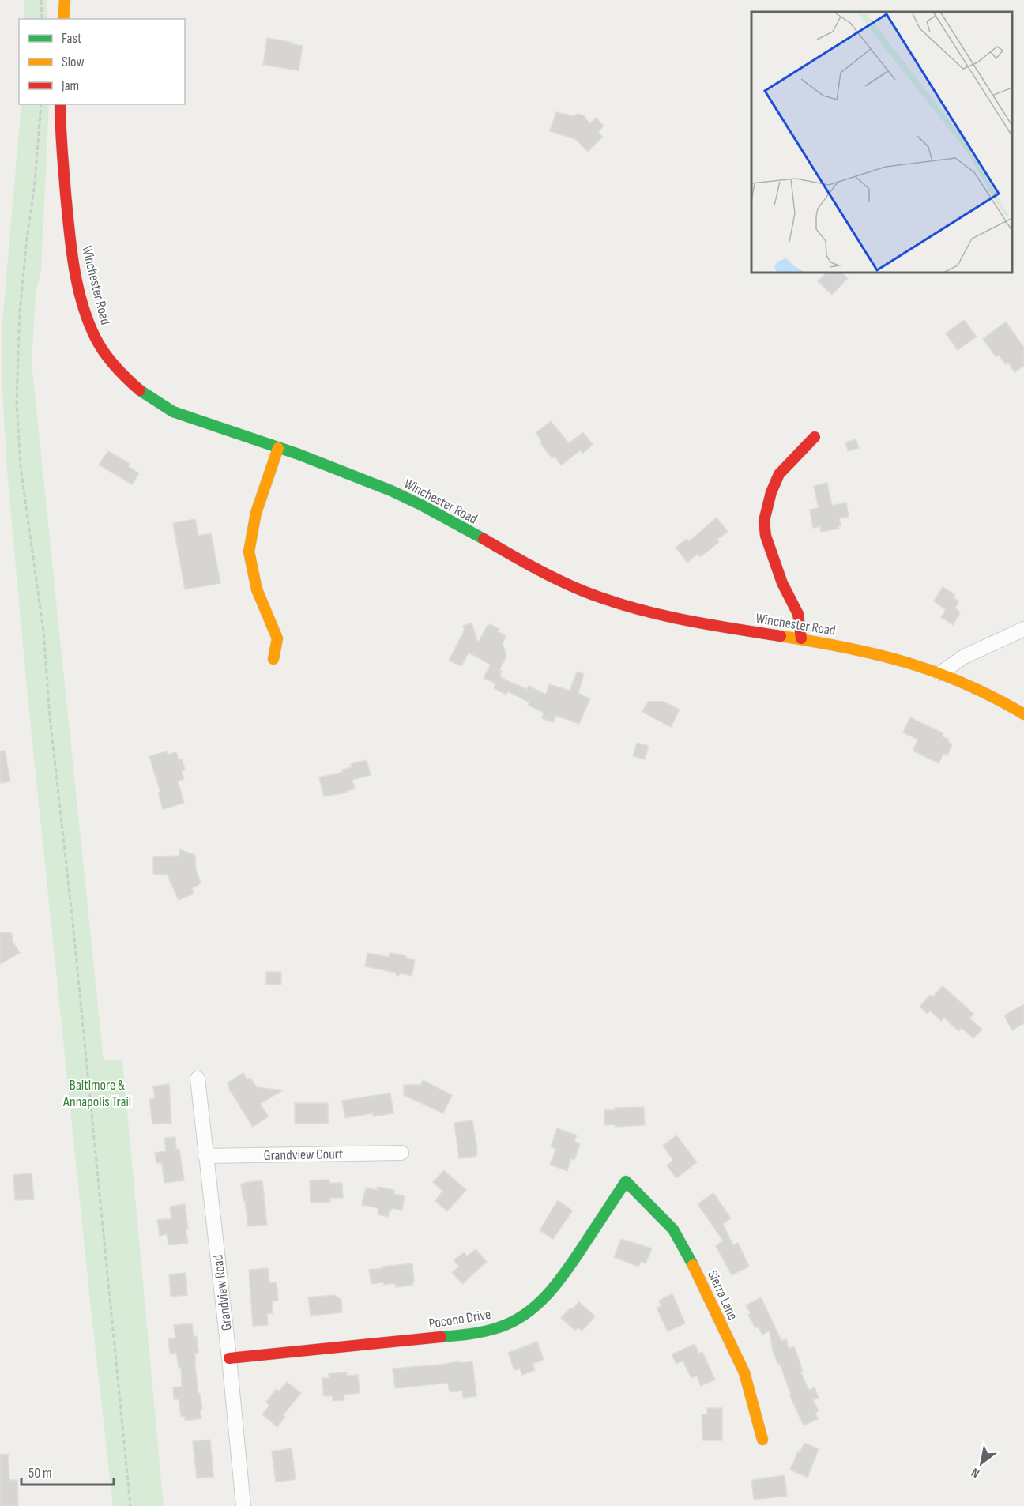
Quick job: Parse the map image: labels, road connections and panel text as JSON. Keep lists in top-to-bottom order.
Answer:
{
  "streets": {
    "street": [
      "Winchester Road",
      "Grandview Court",
      "Grandview Road",
      "Sierra Lane",
      "Pocono Drive"
    ]
  },
  "crossings": [
    ["Grandview Court", "Grandview Road"],
    ["Grandview Road", "Pocono Drive"],
    ["Sierra Lane", "Pocono Drive"]
  ],
  "parks": ["Baltimore & Annapolis Trail"],
  "legend": ["Fast", "Slow", "Jam"],
  "scale_bar": "50 m",
  "north": "bottom left"
}
